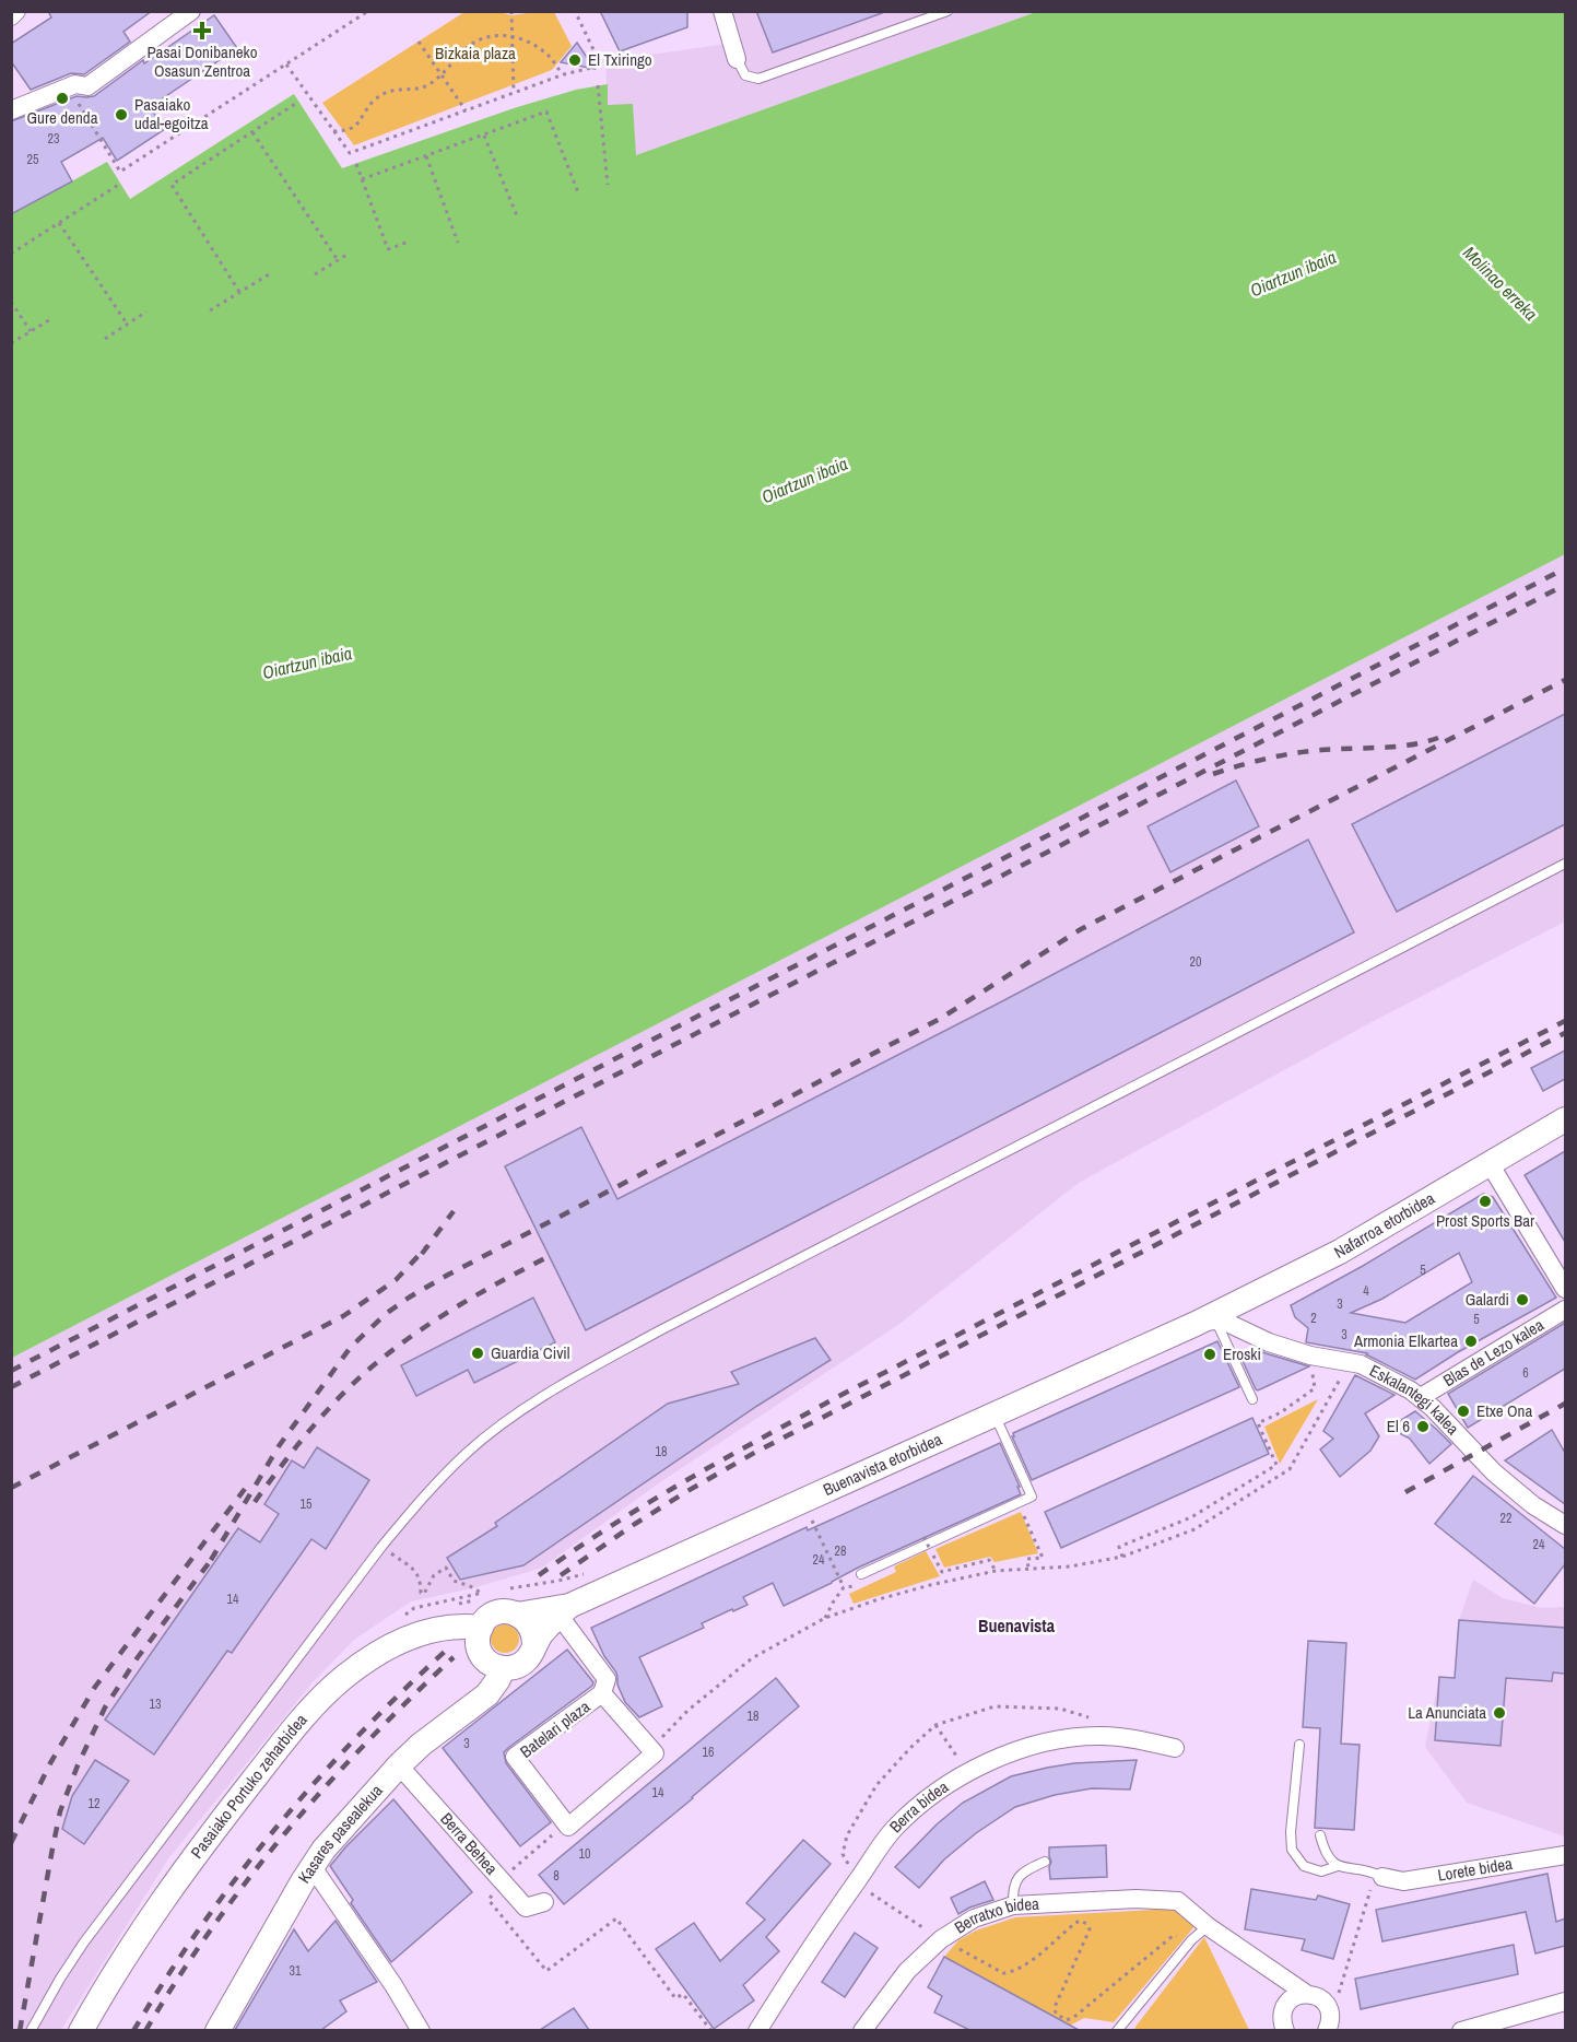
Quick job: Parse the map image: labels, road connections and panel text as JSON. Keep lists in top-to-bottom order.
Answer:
{
  "streets": {
    "main road": [
      "Nafarroa etorbidea",
      "Buenavista etorbidea",
      "Pasaiako Portuko zeharbidea",
      "Kasares pasealekua"
    ],
    "street": [
      "Blas de Lezo kalea",
      "Eskalantegi kalea",
      "Batelari plaza",
      "Berra bidea",
      "Berra Behea",
      "Lorete bidea",
      "Berratxo bidea"
    ]
  },
  "crossings": [
    ["Nafarroa etorbidea", "Eskalantegi kalea"],
    ["Nafarroa etorbidea", "Buenavista etorbidea"],
    ["Blas de Lezo kalea", "Eskalantegi kalea"],
    ["Eskalantegi kalea", "Buenavista etorbidea"],
    ["Buenavista etorbidea", "Pasaiako Portuko zeharbidea"],
    ["Buenavista etorbidea", "Kasares pasealekua"],
    ["Pasaiako Portuko zeharbidea", "Kasares pasealekua"],
    ["Kasares pasealekua", "Berra Behea"]
  ],
  "districts": ["Buenavista"],
  "water": ["Oiartzun ibaia", "Molinao erreka"],
  "parks": ["Bizkaia plaza"],
  "places": {
    "health": ["Pasai Donibaneko Osasun Zentroa"],
    "other": [
      "El Txiringo",
      "Gure denda",
      "Pasaiako udal-egoitza",
      "Prost Sports Bar",
      "Galardi",
      "Armonia Elkartea",
      "Guardia Civil",
      "Eroski",
      "Etxe Ona",
      "El 6",
      "La Anunciata"
    ]
  },
  "house_numbers": [
    "23",
    "25",
    "20",
    "5",
    "4",
    "3",
    "2",
    "5",
    "3",
    "6",
    "18",
    "15",
    "22",
    "24",
    "28",
    "24",
    "14",
    "13",
    "18",
    "3",
    "16",
    "14",
    "12",
    "10",
    "8",
    "31"
  ]
}
